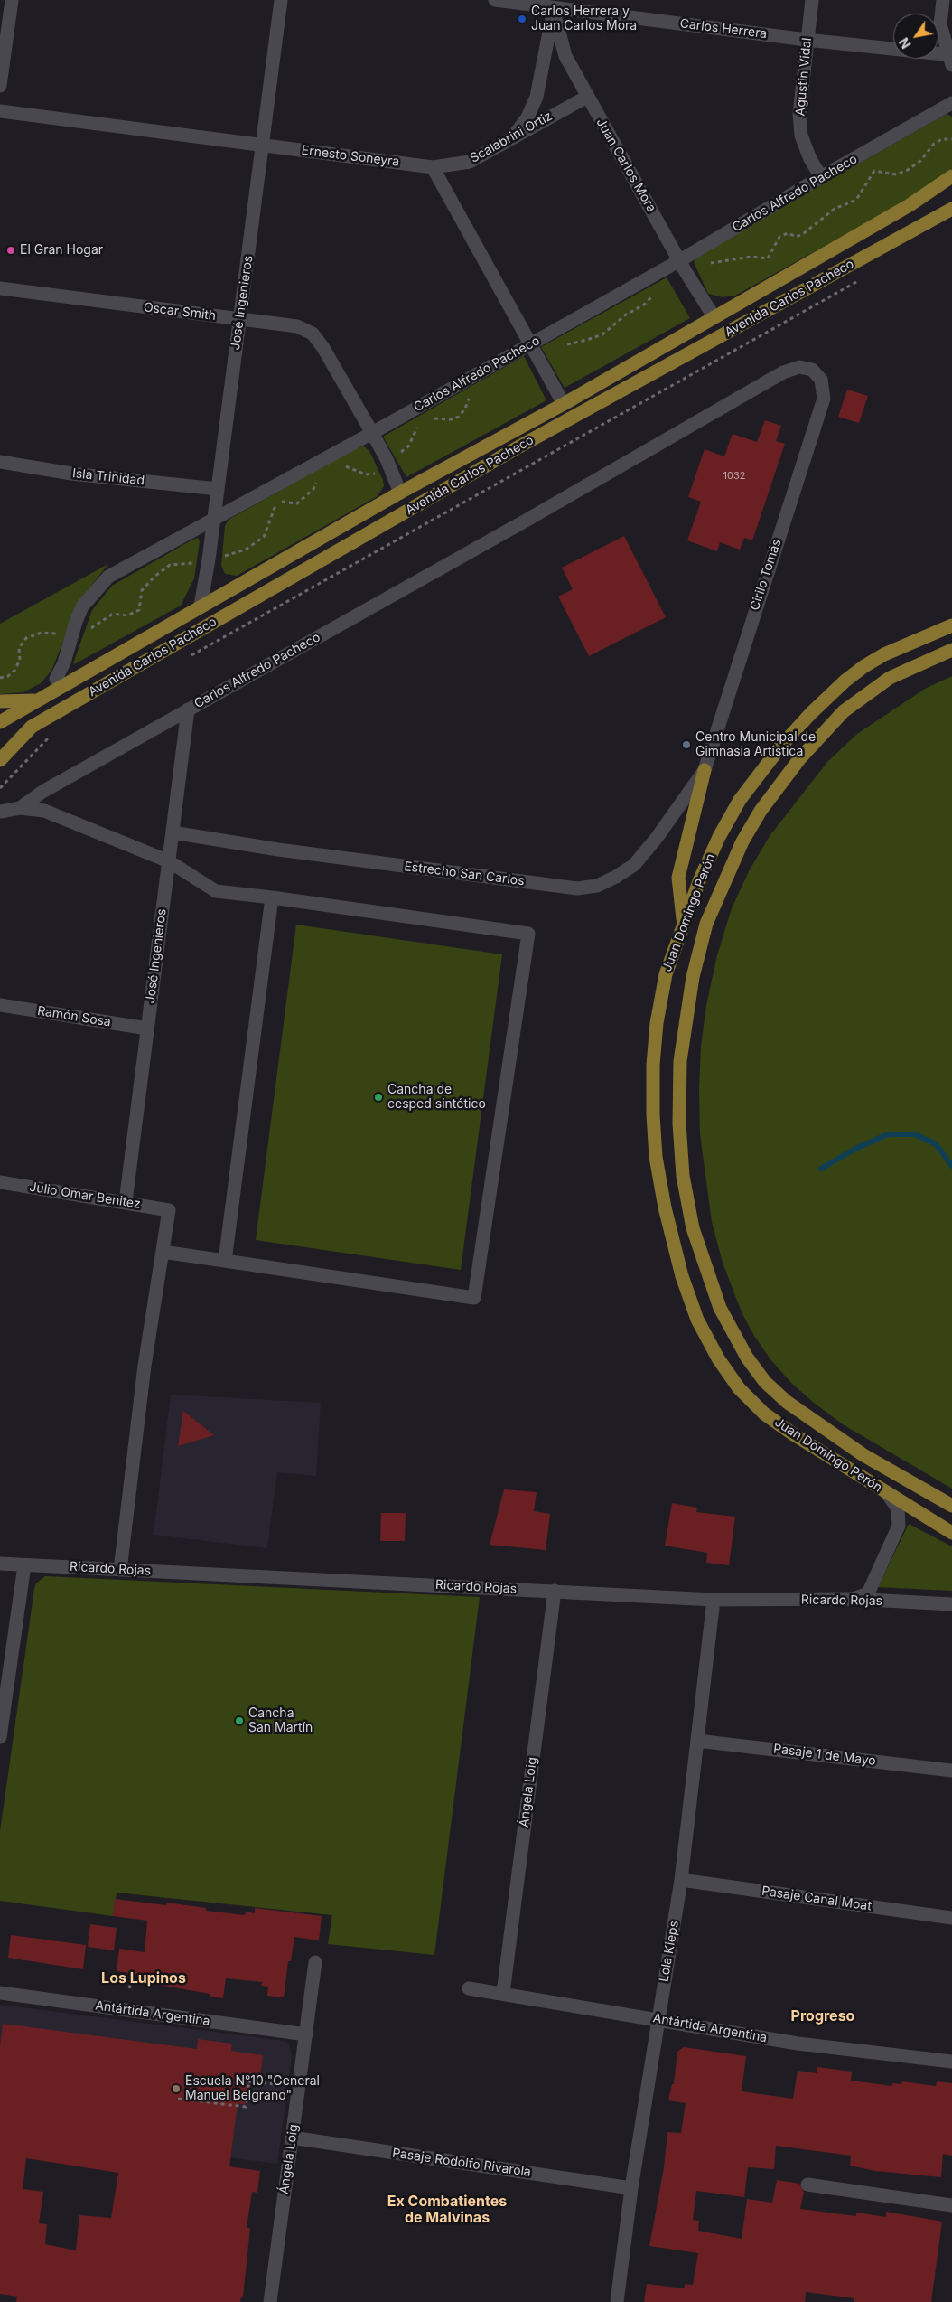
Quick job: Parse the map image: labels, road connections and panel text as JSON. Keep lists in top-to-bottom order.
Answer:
{
  "streets": {
    "main road": ["Avenida Carlos Pacheco", "Juan Domingo Perón"],
    "street": [
      "Carlos Herrera",
      "Agustín Vidal",
      "Scalabrini Ortiz",
      "Ernesto Soneyra",
      "Juan Carlos Mora",
      "Carlos Alfredo Pacheco",
      "José Ingenieros",
      "Oscar Smith",
      "Isla Trinidad",
      "Cirilo Tomás",
      "Estrecho San Carlos",
      "Ramón Sosa",
      "Julio Omar Benitez",
      "Ricardo Rojas",
      "Pasaje 1 de Mayo",
      "Ángela Loig",
      "Pasaje Canal Moat",
      "Lola Kieps",
      "Antártida Argentina",
      "Pasaje Rodolfo Rivarola"
    ]
  },
  "crossings": [
    ["Carlos Herrera", "Agustín Vidal"],
    ["Carlos Herrera", "Juan Carlos Mora"],
    ["Agustín Vidal", "Carlos Alfredo Pacheco"],
    ["Scalabrini Ortiz", "Ernesto Soneyra"],
    ["Scalabrini Ortiz", "Juan Carlos Mora"],
    ["Ernesto Soneyra", "José Ingenieros"],
    ["Juan Carlos Mora", "Carlos Alfredo Pacheco"],
    ["Juan Carlos Mora", "Avenida Carlos Pacheco"],
    ["Carlos Alfredo Pacheco", "Avenida Carlos Pacheco"],
    ["Carlos Alfredo Pacheco", "José Ingenieros"],
    ["Carlos Alfredo Pacheco", "Oscar Smith"],
    ["Carlos Alfredo Pacheco", "Cirilo Tomás"],
    ["Avenida Carlos Pacheco", "José Ingenieros"],
    ["Avenida Carlos Pacheco", "Oscar Smith"],
    ["José Ingenieros", "Oscar Smith"],
    ["José Ingenieros", "Isla Trinidad"],
    ["José Ingenieros", "Estrecho San Carlos"],
    ["José Ingenieros", "Ramón Sosa"],
    ["José Ingenieros", "Julio Omar Benitez"],
    ["Cirilo Tomás", "Estrecho San Carlos"],
    ["Ricardo Rojas", "Ángela Loig"],
    ["Ricardo Rojas", "Lola Kieps"],
    ["Pasaje 1 de Mayo", "Lola Kieps"],
    ["Ángela Loig", "Antártida Argentina"],
    ["Ángela Loig", "Pasaje Rodolfo Rivarola"],
    ["Pasaje Canal Moat", "Lola Kieps"],
    ["Lola Kieps", "Antártida Argentina"],
    ["Lola Kieps", "Pasaje Rodolfo Rivarola"]
  ],
  "districts": ["Los Lupinos", "Progreso", "Ex Combatientes de Malvinas"],
  "places": [
    "Carlos Herrera y Juan Carlos Mora",
    "El Gran Hogar",
    "Centro Municipal de Gimnasia Artistica",
    "Cancha de cesped sintético",
    "Cancha San Martín",
    "Escuela N°10 \"General Manuel Belgrano\""
  ],
  "house_numbers": ["1032"],
  "north": "bottom left"
}
